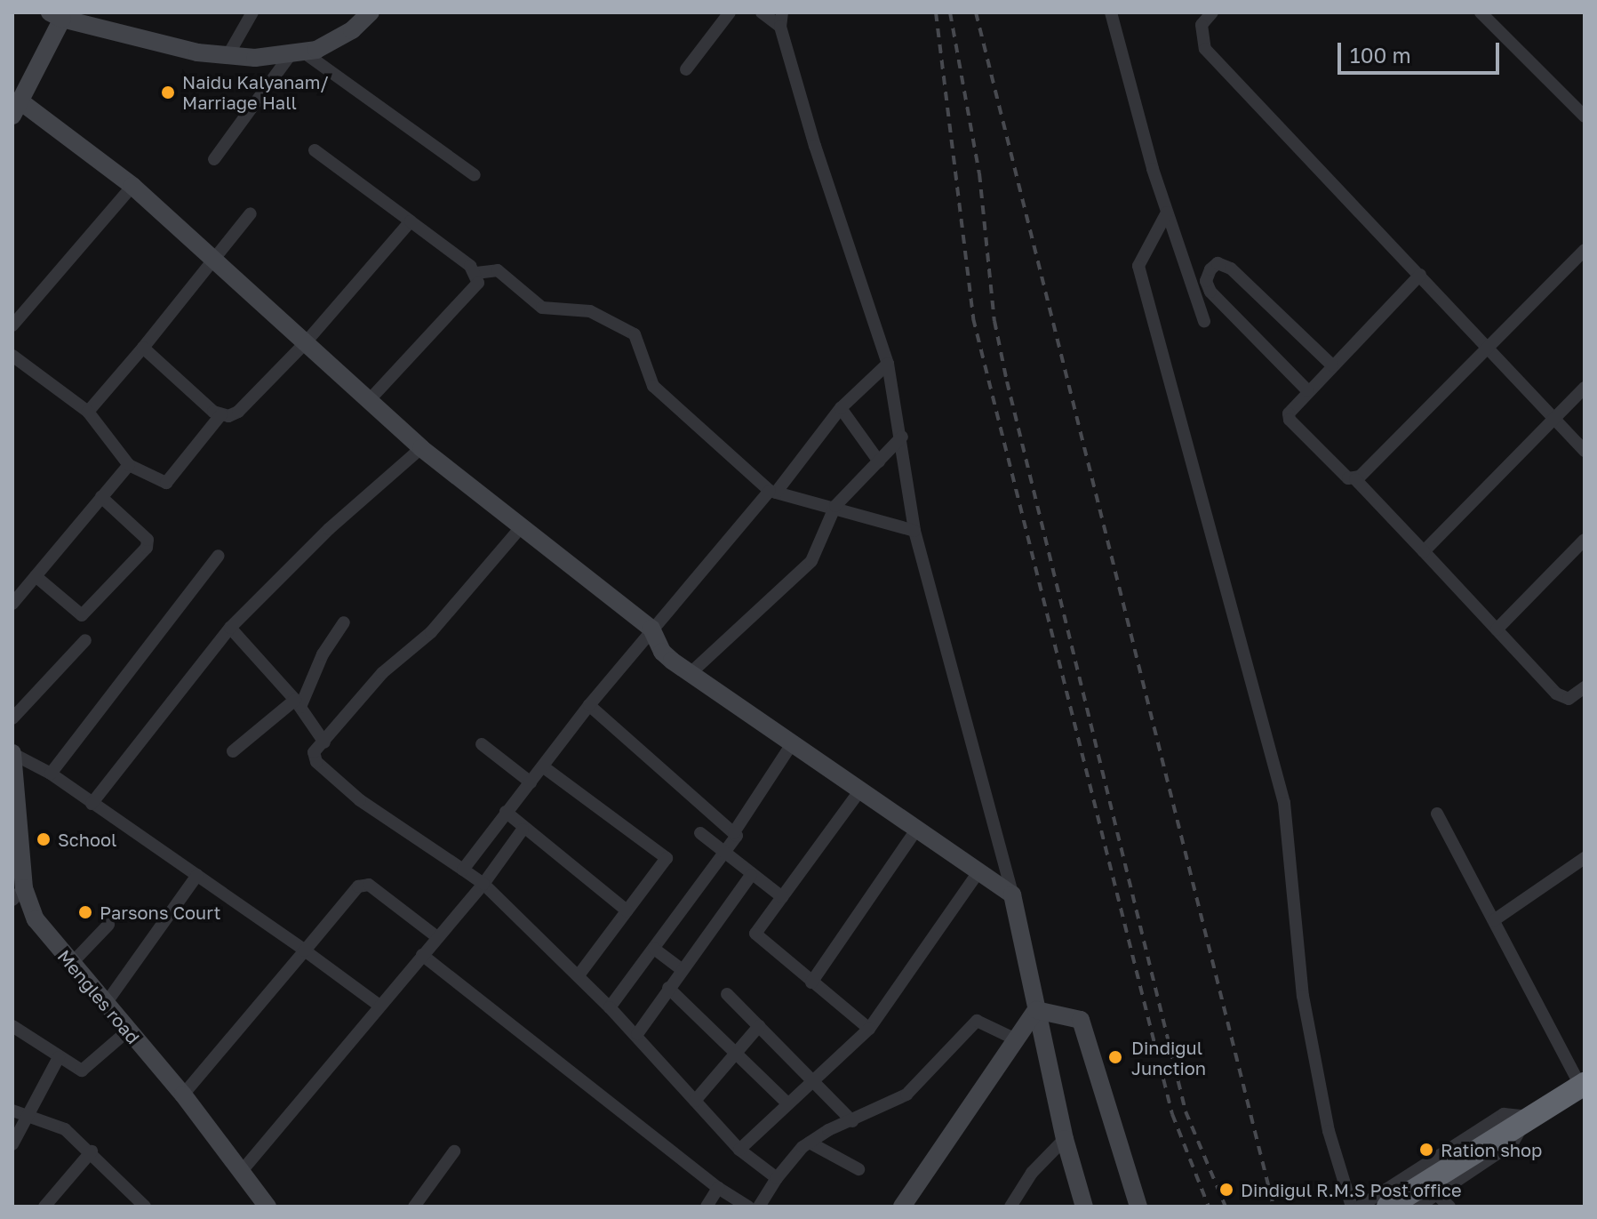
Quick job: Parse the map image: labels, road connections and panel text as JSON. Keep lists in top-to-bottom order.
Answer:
{
  "streets": {
    "main road": ["Mengles road"]
  },
  "places": [
    "Naidu Kalyanam/ Marriage Hall",
    "School",
    "Parsons Court",
    "Dindigul Junction",
    "Ration shop",
    "Dindigul R.M.S Post office"
  ],
  "scale_bar": "100 m"
}
